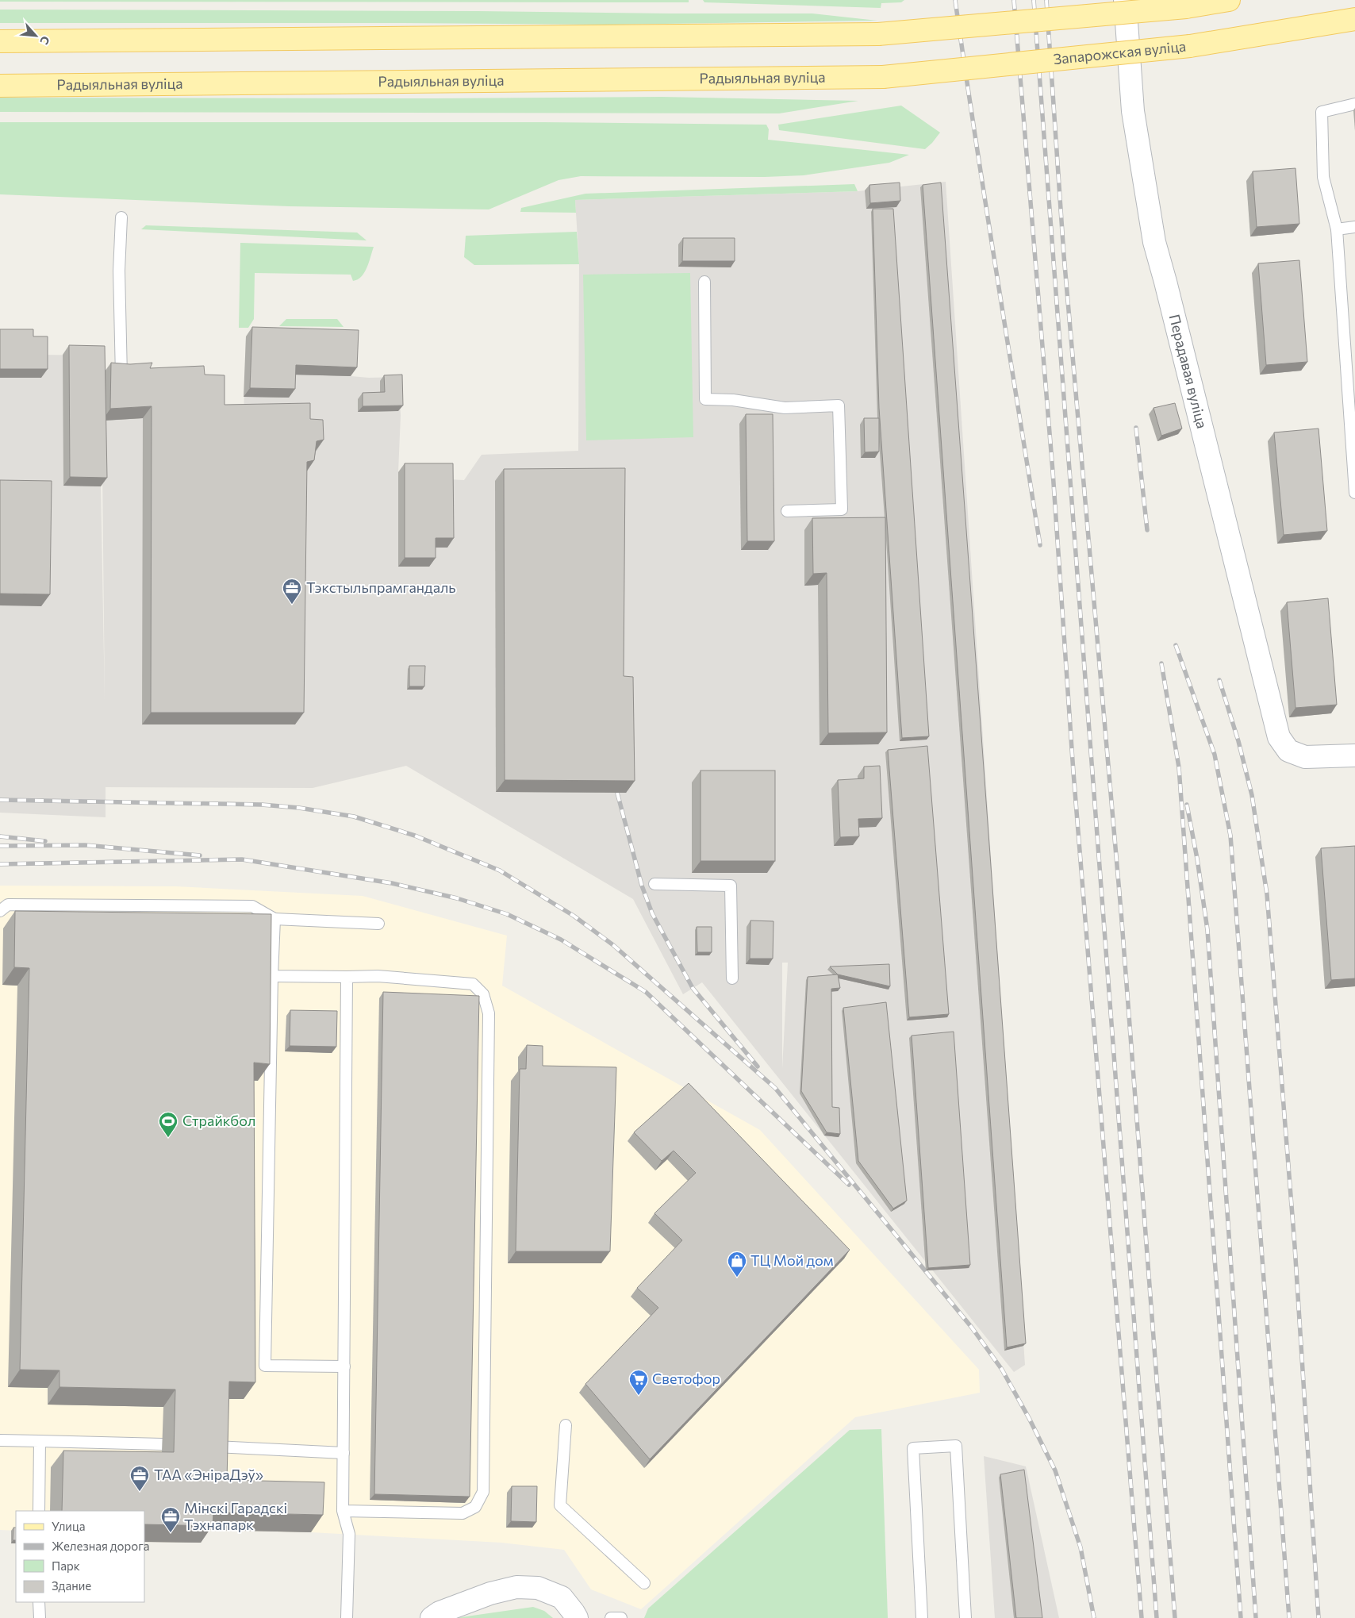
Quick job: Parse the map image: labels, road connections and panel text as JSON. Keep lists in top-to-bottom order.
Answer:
{
  "streets": {
    "main road": ["Запарожская вуліца", "Радыяльная вуліца"],
    "street": ["Перадавая вуліца"]
  },
  "crossings": [
    ["Запарожская вуліца", "Радыяльная вуліца"]
  ],
  "places": {
    "office": ["Тэкстыльпрамгандаль", "ТАА «ЭніраДэў»", "Мінскі Гарадскі Тэхнапарк"],
    "sports": ["Страйкбол"],
    "shop": ["ТЦ Мой дом"],
    "supermarket": ["Светофор"]
  },
  "legend": [
    "Улица",
    "Железная дорога",
    "Парк",
    "Здание"
  ],
  "north": "bottom right"
}
